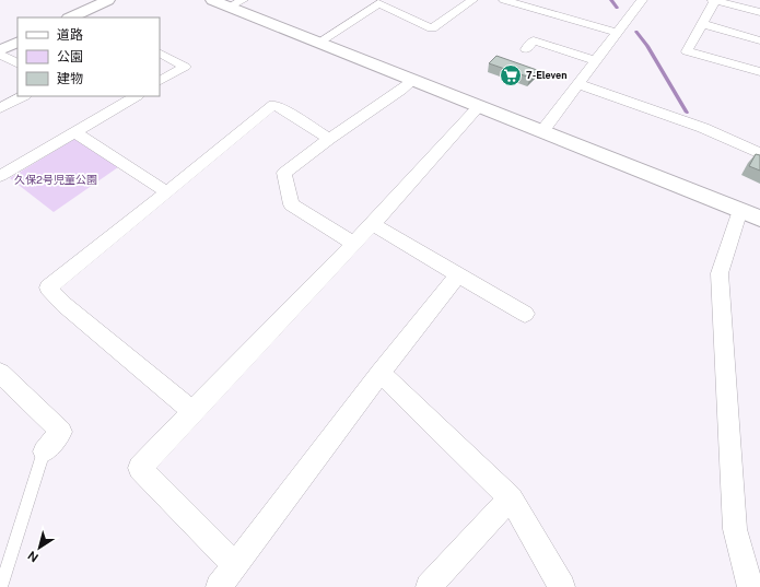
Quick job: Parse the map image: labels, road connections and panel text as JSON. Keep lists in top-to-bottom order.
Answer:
{
  "parks": ["久保2号児童公園"],
  "places": {
    "supermarket": ["7-Eleven"]
  },
  "legend": ["道路", "公園", "建物"],
  "north": "bottom left"
}
